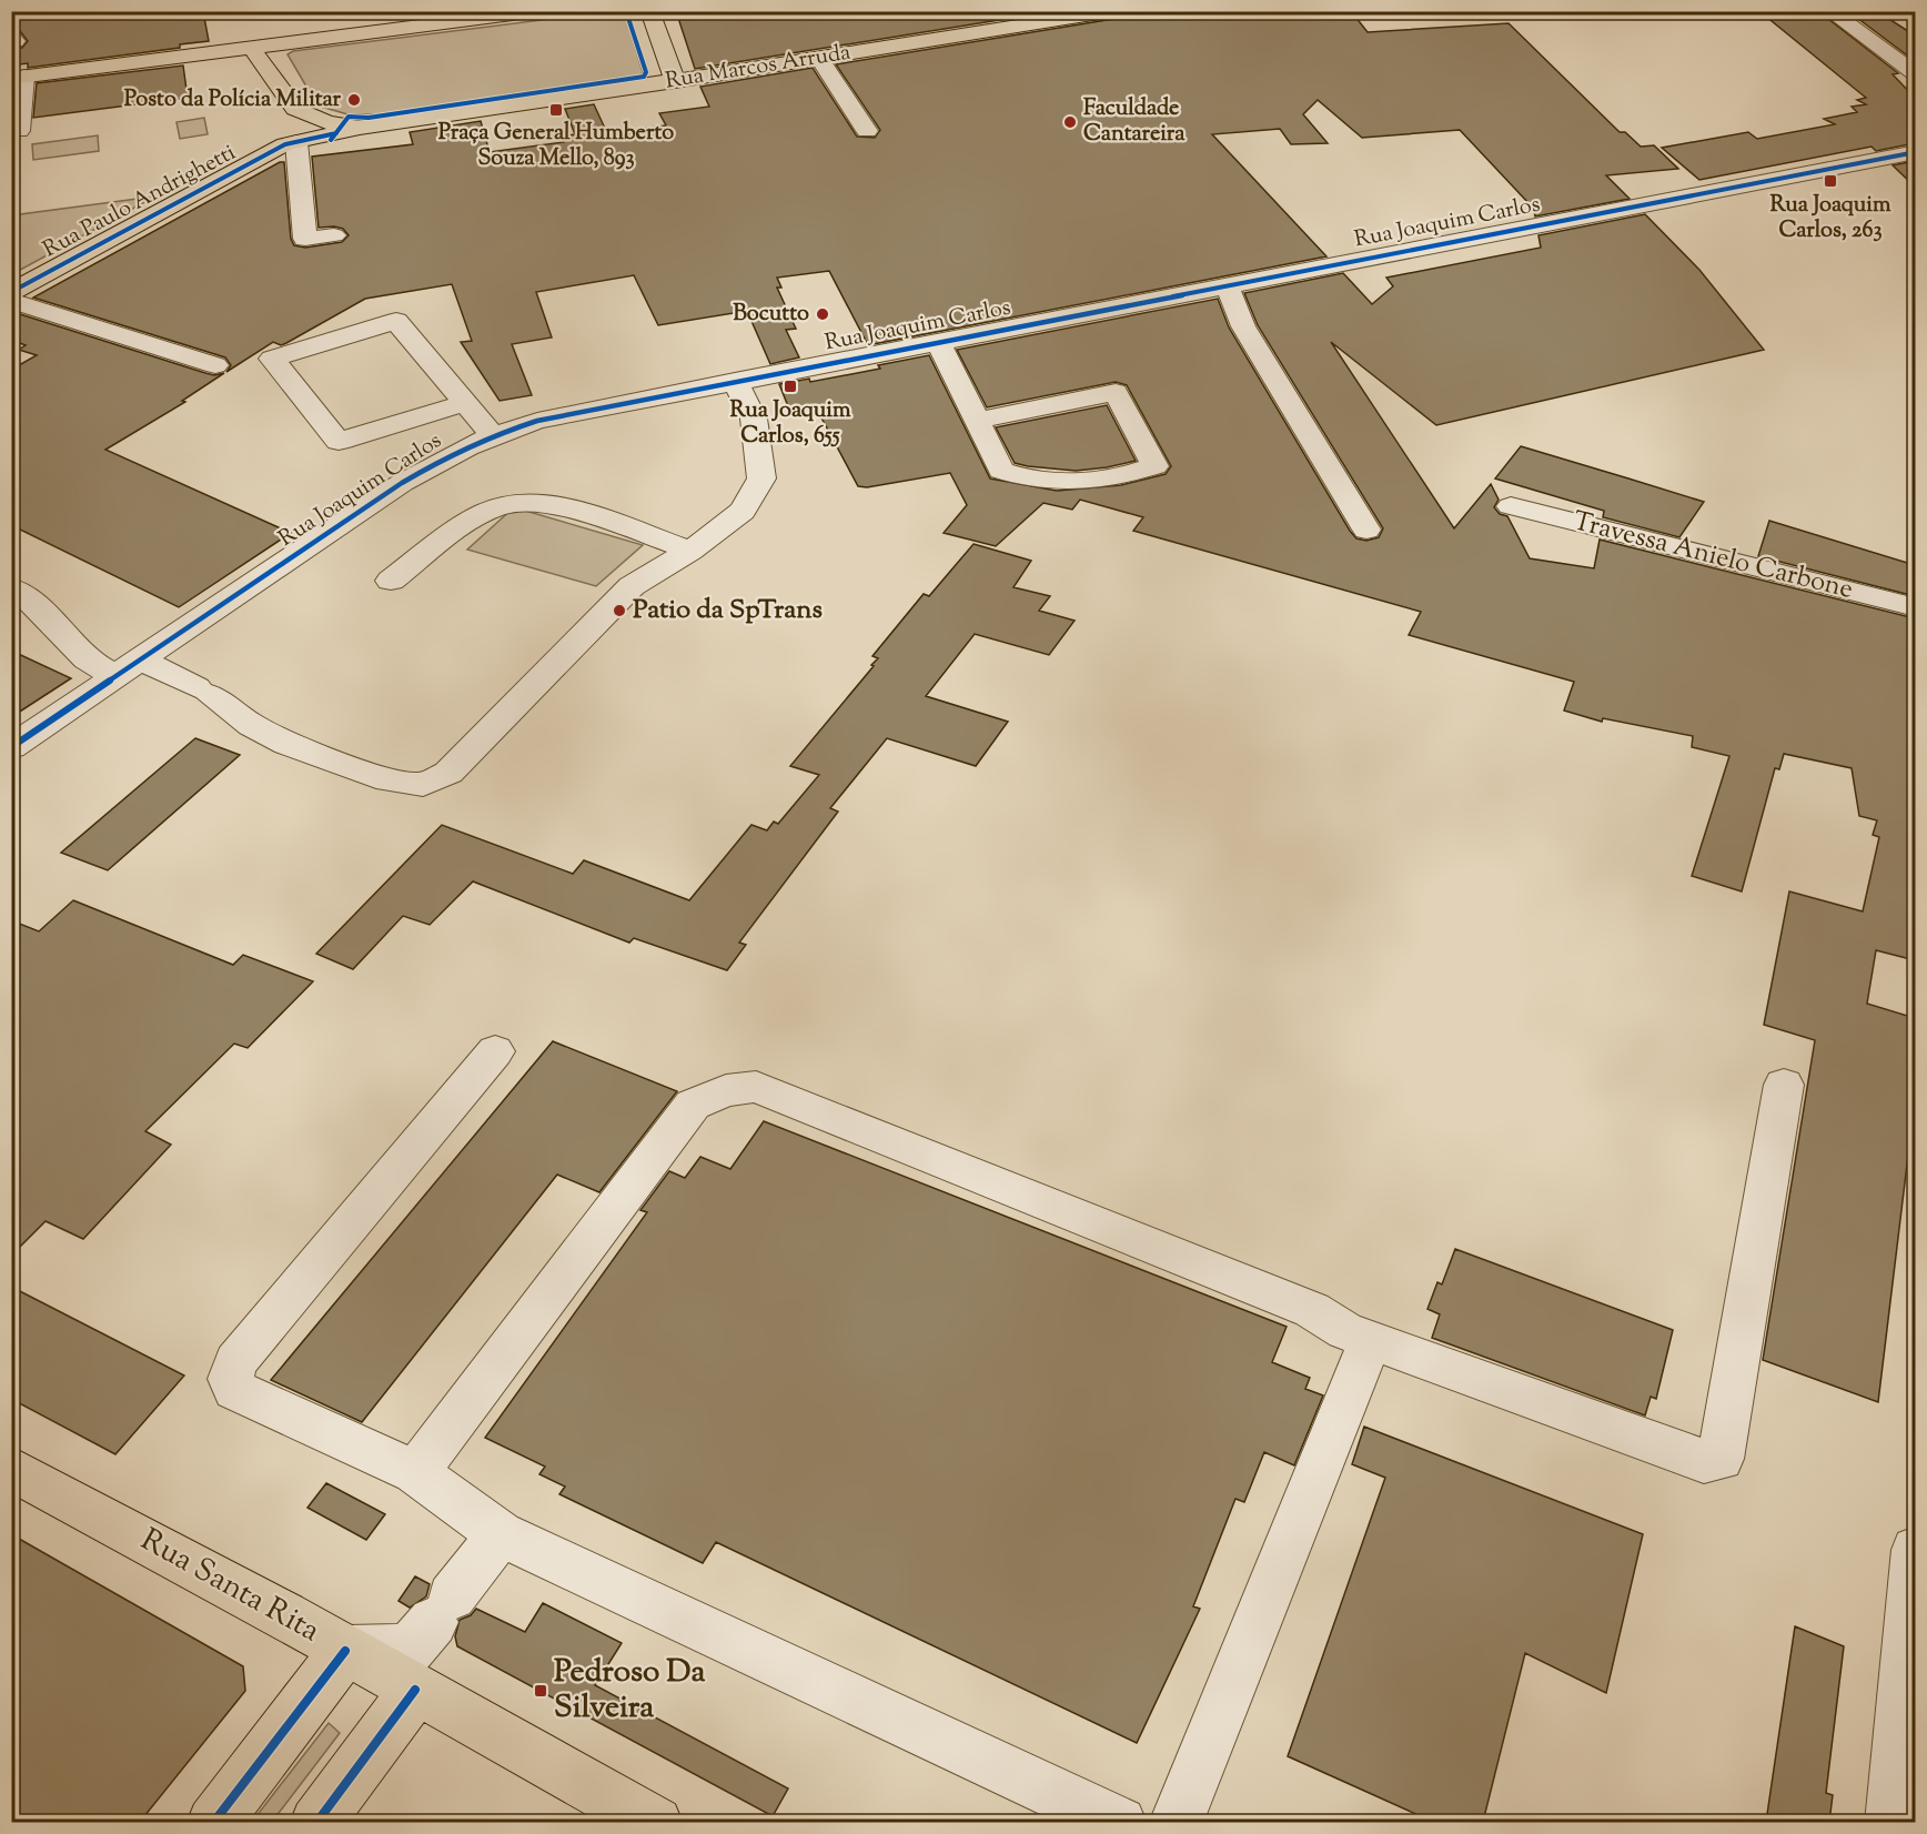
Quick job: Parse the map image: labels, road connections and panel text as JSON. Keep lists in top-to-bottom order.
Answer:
{
  "streets": {
    "main road": ["Rua Marcos Arruda", "Rua Paulo Andrighetti", "Rua Santa Rita"],
    "street": ["Rua Joaquim Carlos", "Travessa Anielo Carbone"]
  },
  "crossings": [
    ["Rua Marcos Arruda", "Rua Paulo Andrighetti"]
  ],
  "places": {
    "other": [
      "Posto da Polícia Militar",
      "Faculdade Cantareira",
      "Bocutto",
      "Patio da SpTrans"
    ],
    "transit": [
      "Praça General Humberto Souza Mello, 893",
      "Rua Joaquim Carlos, 263",
      "Rua Joaquim Carlos, 655",
      "Pedroso Da Silveira"
    ]
  }
}
